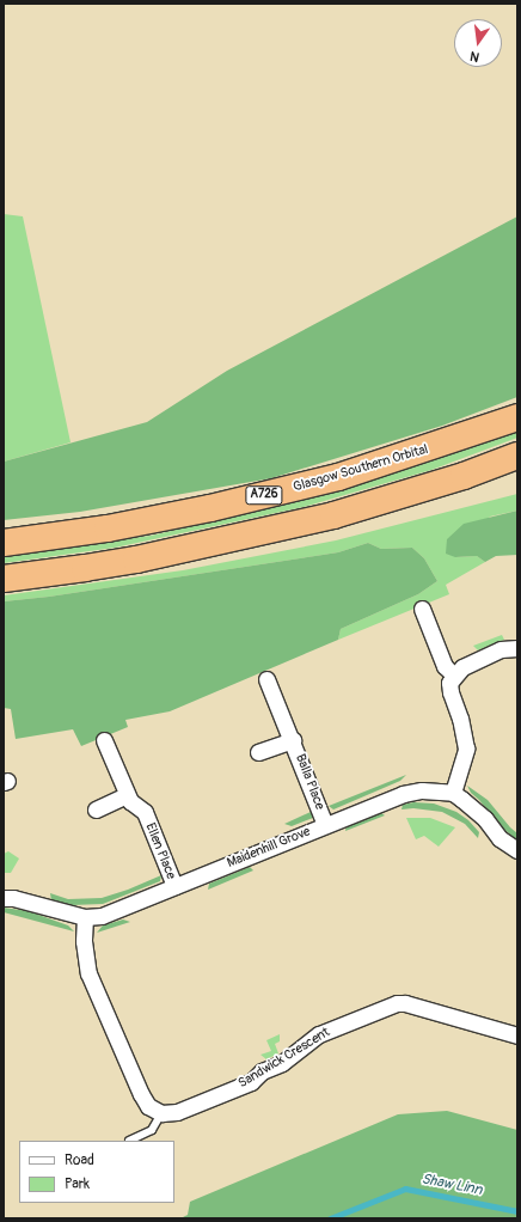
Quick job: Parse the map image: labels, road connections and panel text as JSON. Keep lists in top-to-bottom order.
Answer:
{
  "streets": {
    "highway": ["Glasgow Southern Orbital", "A726"],
    "street": [
      "Balla Place",
      "Maidenhill Grove",
      "Ellen Place",
      "Sandwick Crescent"
    ]
  },
  "crossings": [
    ["Balla Place", "Maidenhill Grove"],
    ["Maidenhill Grove", "Ellen Place"]
  ],
  "water": ["Shaw Linn"],
  "legend": ["Road", "Park"],
  "north": "bottom"
}
